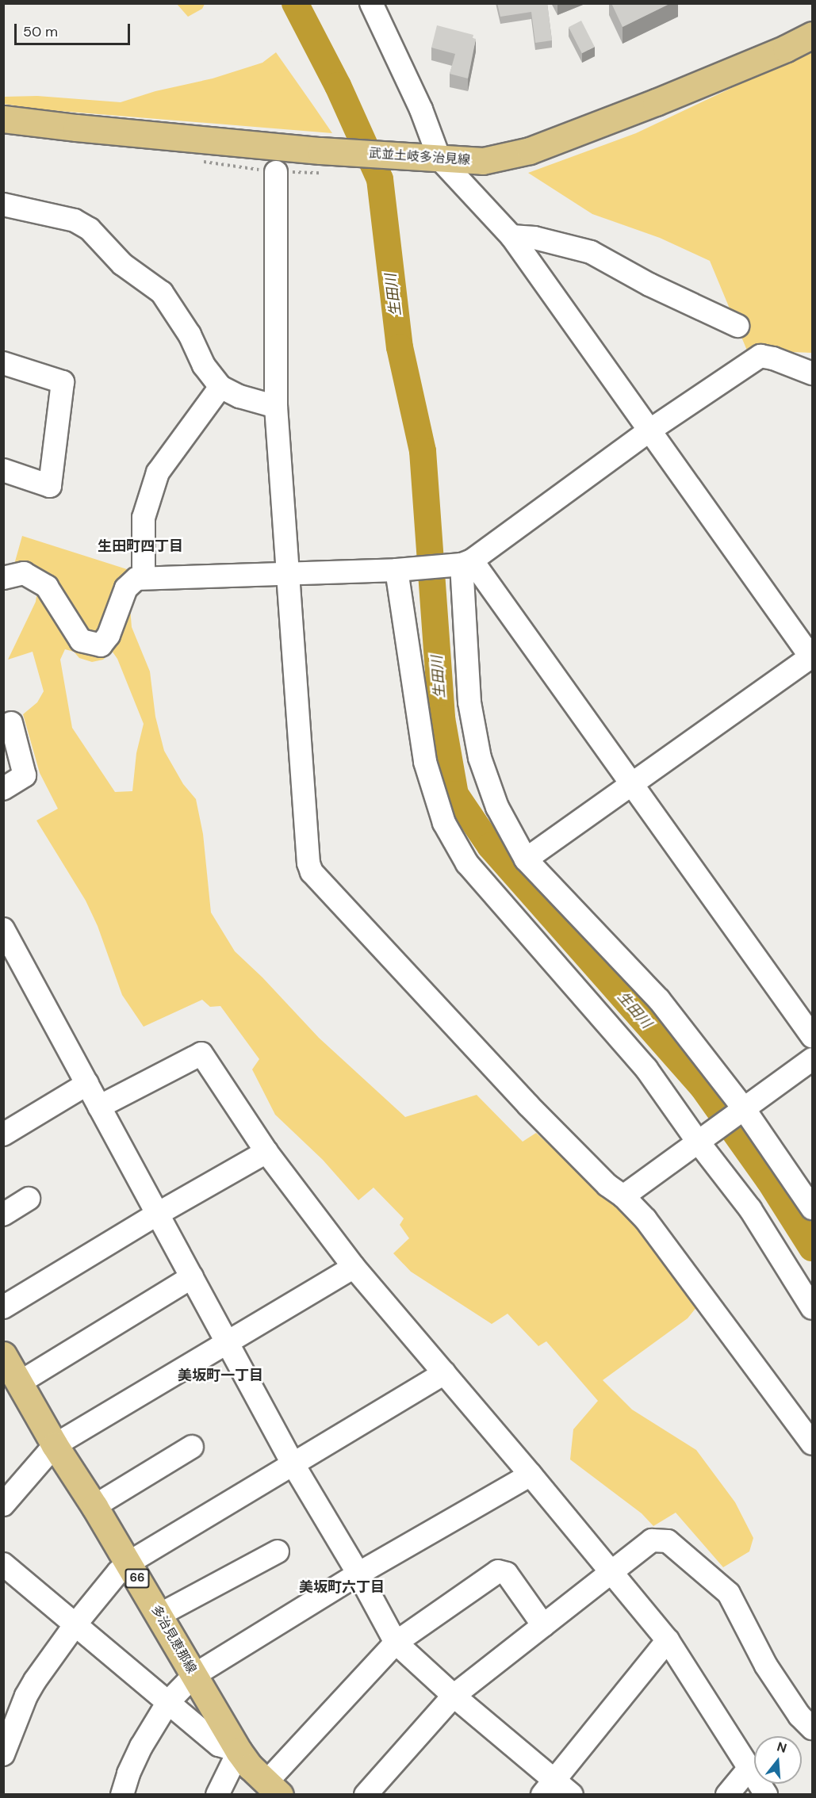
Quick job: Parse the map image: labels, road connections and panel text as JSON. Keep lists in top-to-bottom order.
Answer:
{
  "streets": {
    "main road": ["武並土岐多治見線", "66", "多治見恵那線"]
  },
  "districts": ["生田町四丁目", "美坂町一丁目", "美坂町六丁目"],
  "water": ["生田川"],
  "scale_bar": "50 m",
  "north": "top"
}
